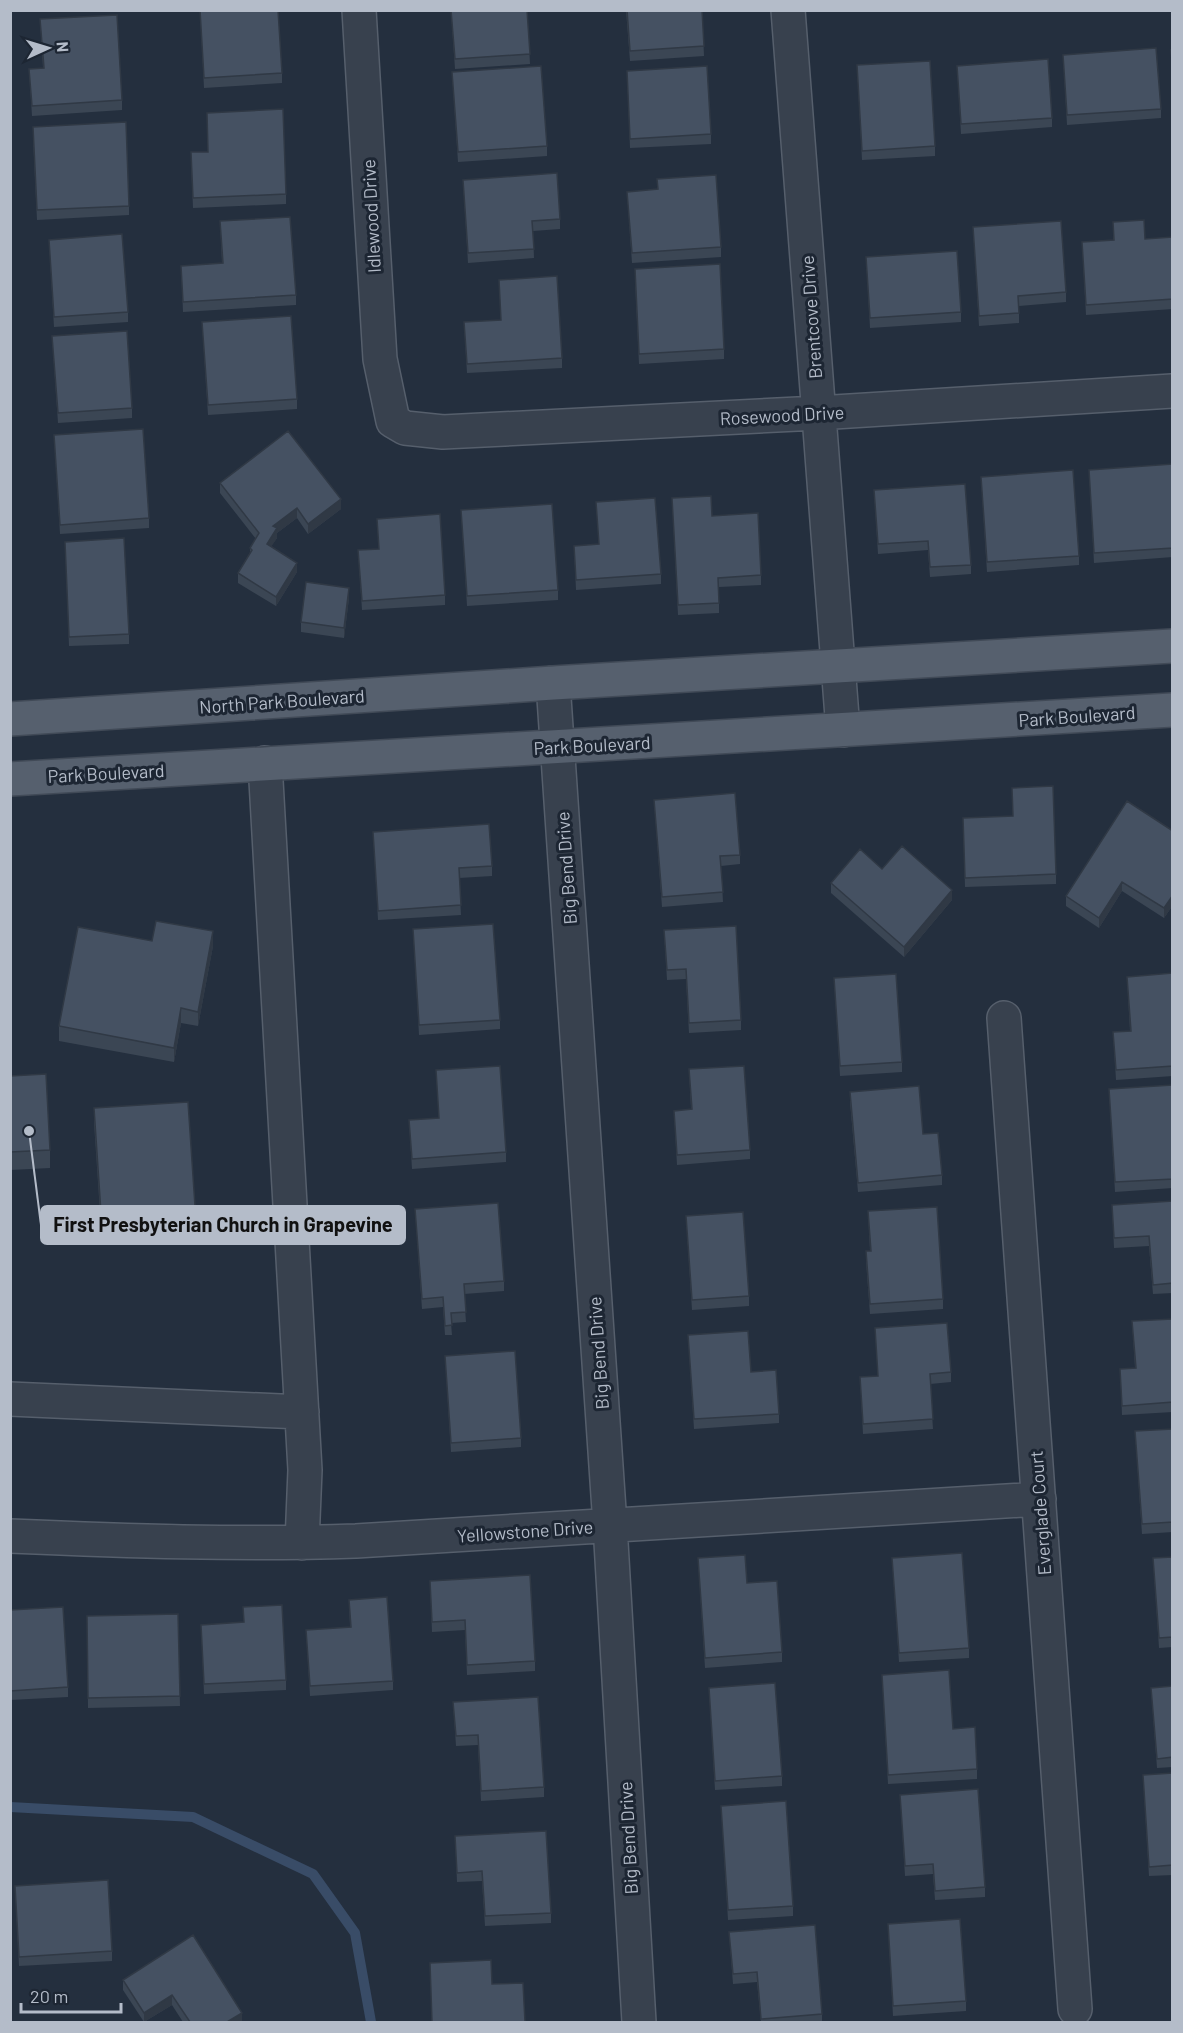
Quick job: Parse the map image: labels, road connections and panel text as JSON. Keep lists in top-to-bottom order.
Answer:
{
  "streets": {
    "main road": ["North Park Boulevard", "Park Boulevard"],
    "street": [
      "Idlewood Drive",
      "Brentcove Drive",
      "Rosewood Drive",
      "Big Bend Drive",
      "Everglade Court",
      "Yellowstone Drive"
    ]
  },
  "crossings": [
    ["Idlewood Drive", "Rosewood Drive"],
    ["Brentcove Drive", "Rosewood Drive"],
    ["Brentcove Drive", "Park Boulevard"],
    ["North Park Boulevard", "Big Bend Drive"],
    ["Park Boulevard", "Big Bend Drive"],
    ["Big Bend Drive", "Yellowstone Drive"],
    ["Everglade Court", "Yellowstone Drive"]
  ],
  "places": ["First Presbyterian Church in Grapevine"],
  "scale_bar": "20 m",
  "north": "right"
}
